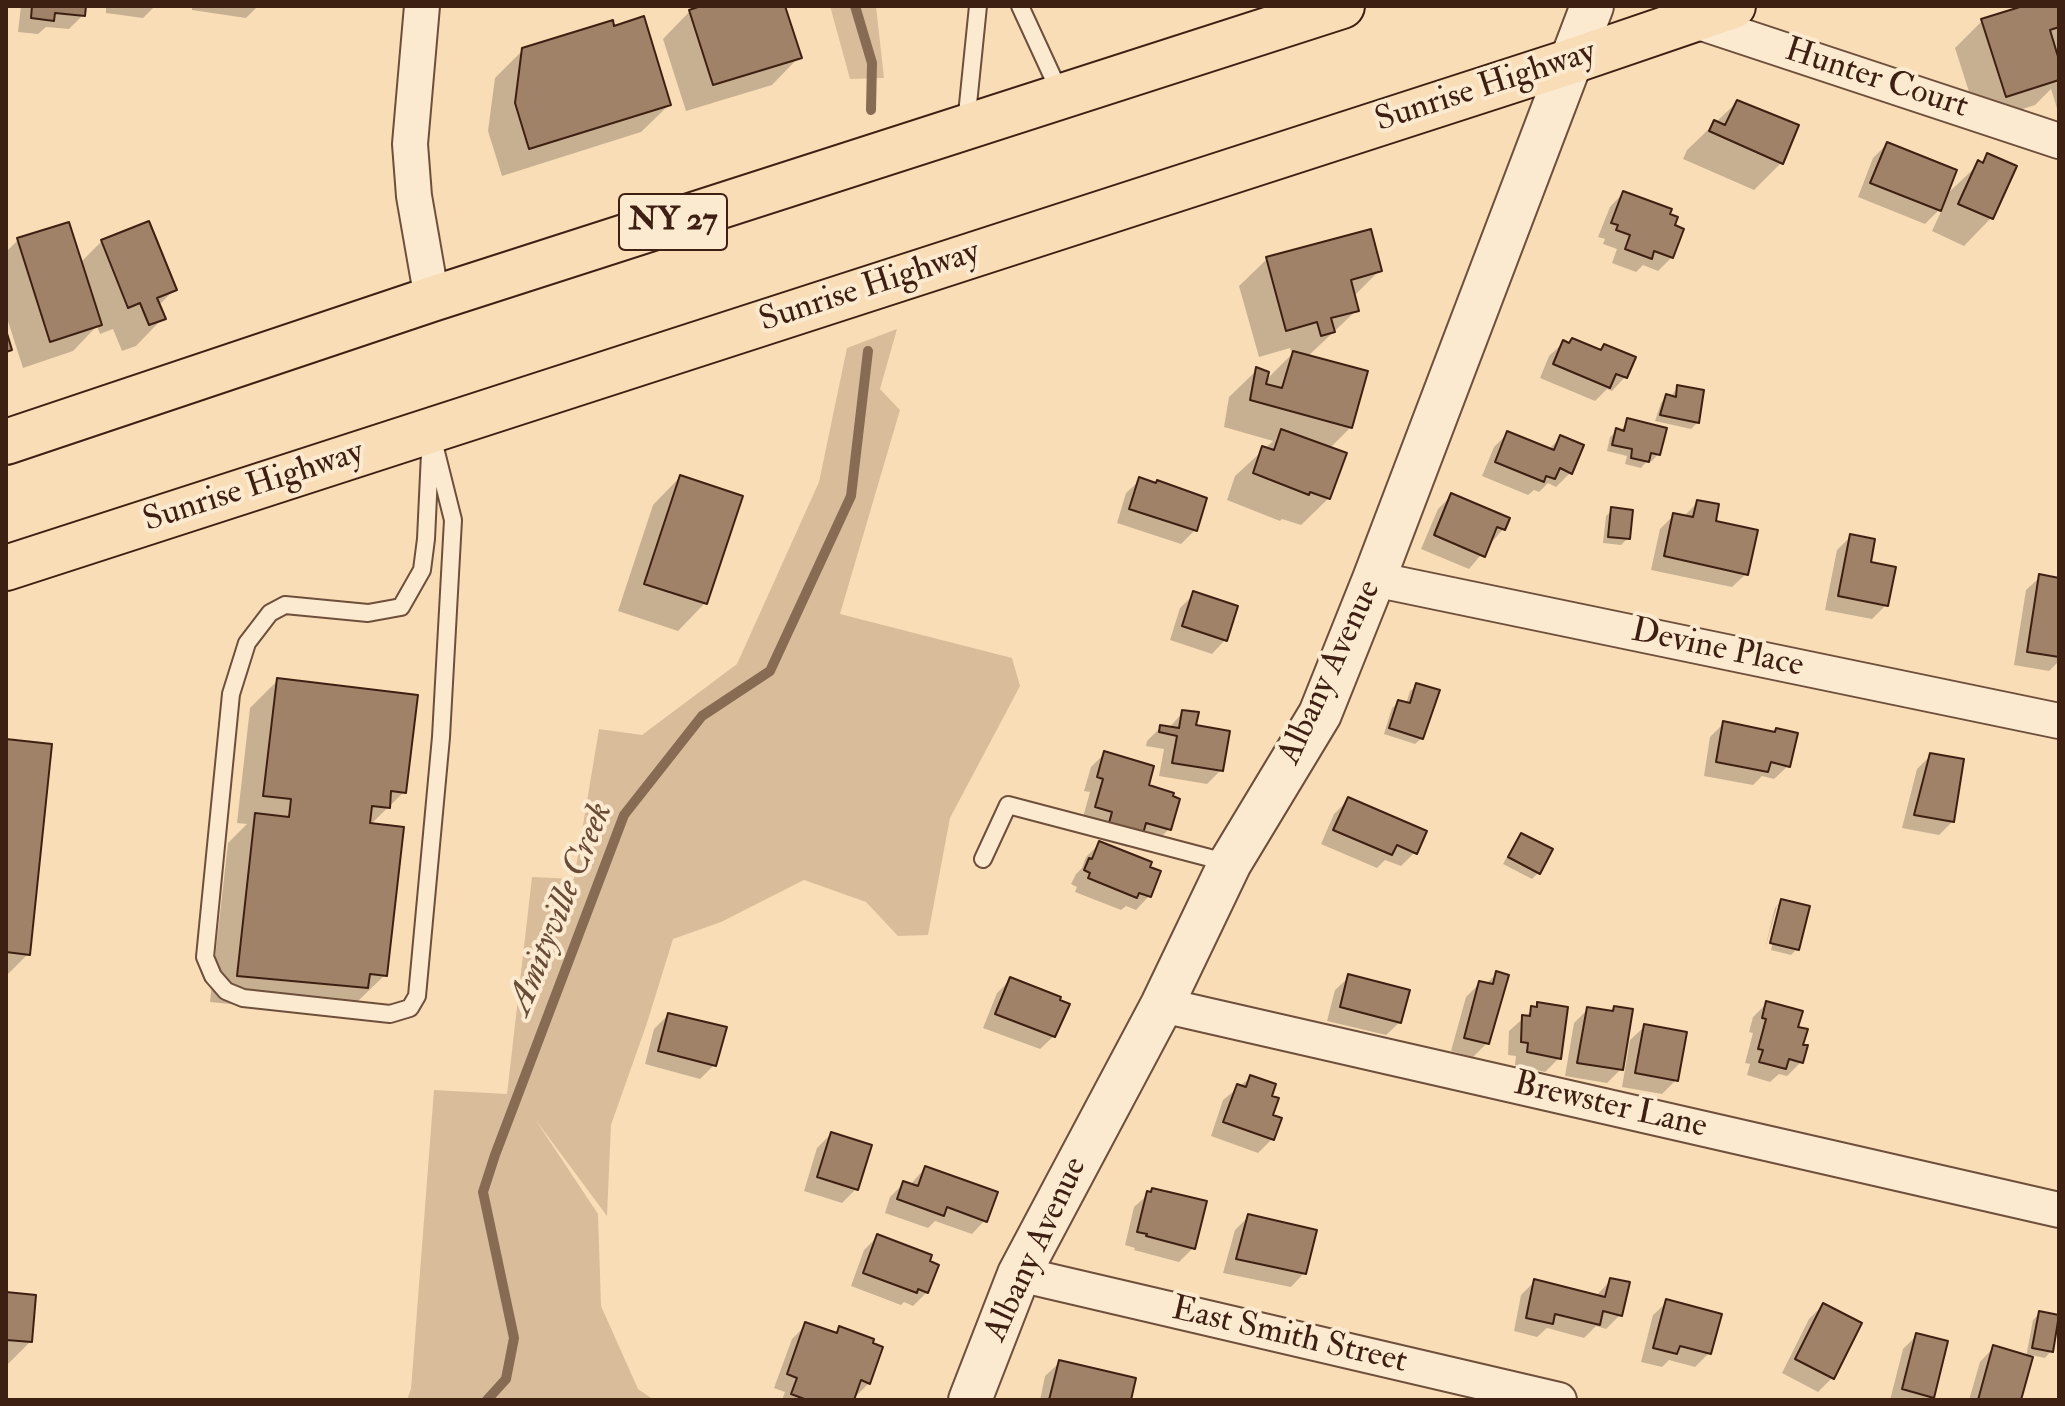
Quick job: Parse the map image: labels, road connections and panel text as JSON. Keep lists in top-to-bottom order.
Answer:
{
  "streets": {
    "highway": ["Sunrise Highway", "NY 27"],
    "street": [
      "Hunter Court",
      "Devine Place",
      "Albany Avenue",
      "Brewster Lane",
      "East Smith Street"
    ]
  },
  "crossings": [
    ["Hunter Court", "Sunrise Highway"],
    ["Sunrise Highway", "Albany Avenue"],
    ["Devine Place", "Albany Avenue"],
    ["Albany Avenue", "Brewster Lane"],
    ["Albany Avenue", "East Smith Street"]
  ],
  "water": ["Amityville Creek"]
}
